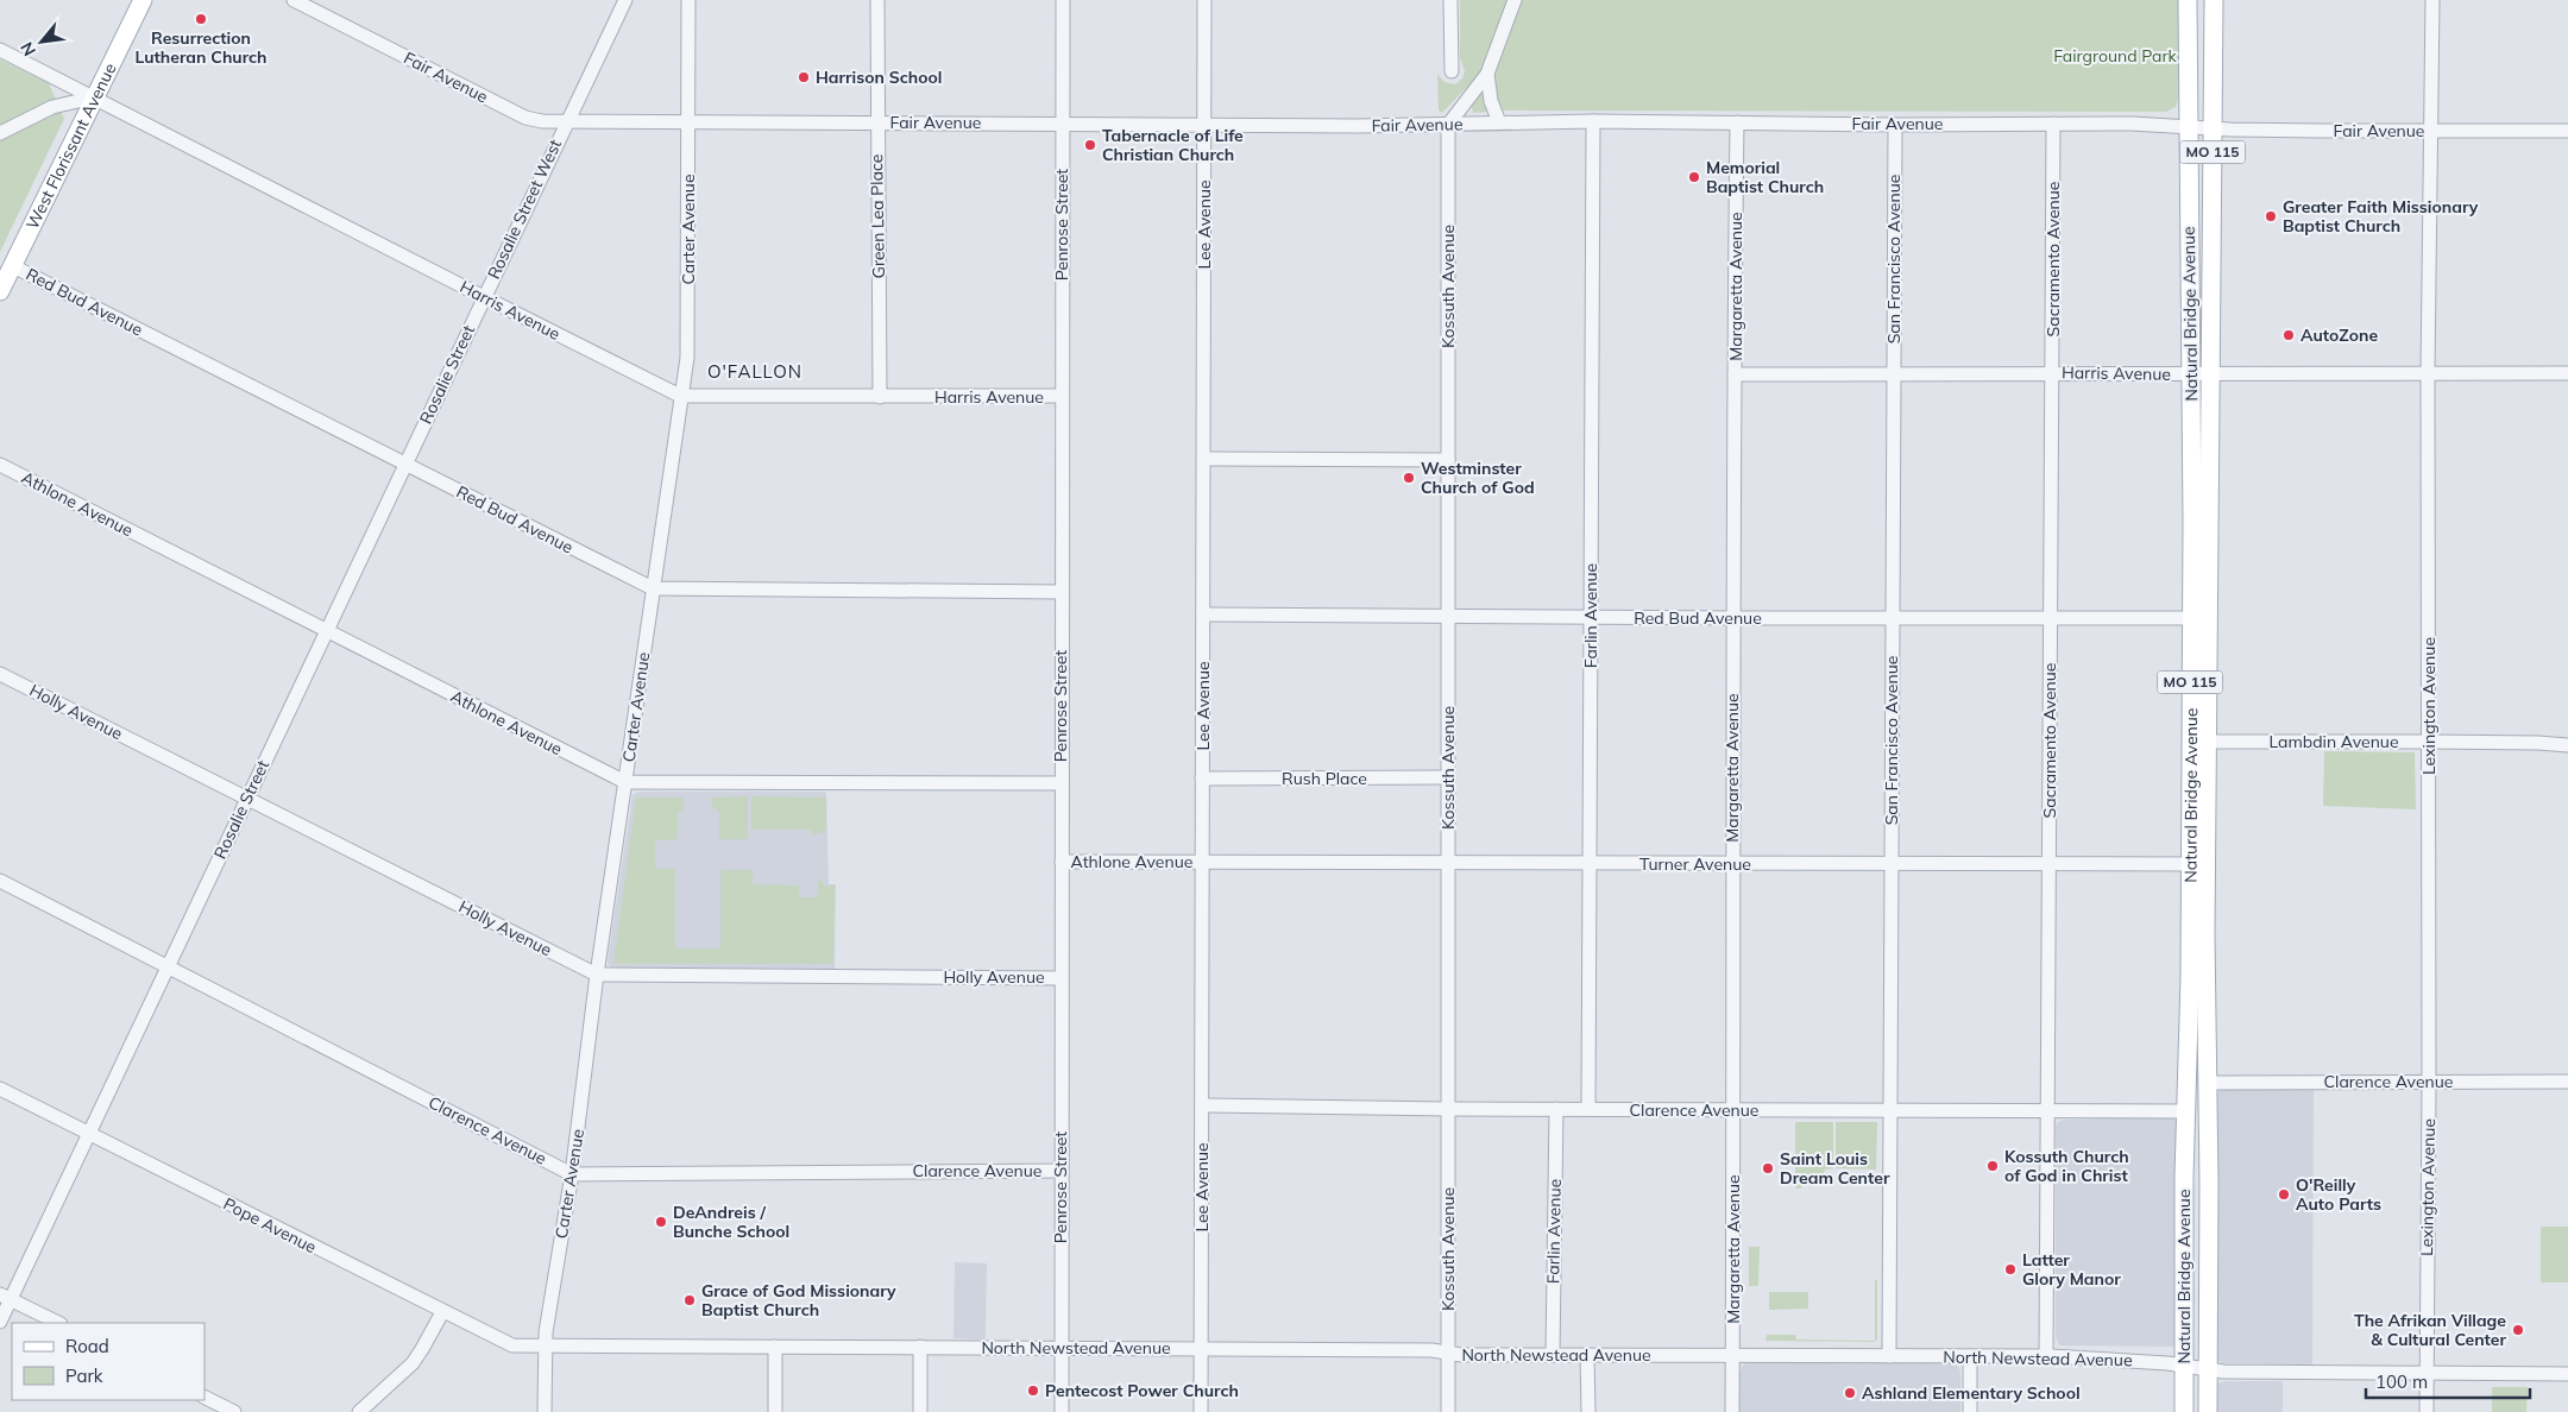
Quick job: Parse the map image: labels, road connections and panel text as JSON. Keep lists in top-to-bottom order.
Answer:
{
  "streets": {
    "main road": ["West Florissant Avenue", "MO 115", "Natural Bridge Avenue"],
    "street": [
      "Fair Avenue",
      "Rosalie Street West",
      "Green Lea Place",
      "Penrose Street",
      "Lee Avenue",
      "Carter Avenue",
      "San Francisco Avenue",
      "Sacramento Avenue",
      "Kossuth Avenue",
      "Margaretta Avenue",
      "Red Bud Avenue",
      "Harris Avenue",
      "Rosalie Street",
      "Athlone Avenue",
      "Farlin Avenue",
      "Lexington Avenue",
      "Holly Avenue",
      "Lambdin Avenue",
      "Rush Place",
      "Turner Avenue",
      "Clarence Avenue",
      "Pope Avenue",
      "North Newstead Avenue"
    ]
  },
  "crossings": [
    ["Fair Avenue", "Rosalie Street West"],
    ["Fair Avenue", "Green Lea Place"],
    ["Fair Avenue", "Penrose Street"],
    ["Fair Avenue", "Lee Avenue"],
    ["Fair Avenue", "Carter Avenue"],
    ["Fair Avenue", "San Francisco Avenue"],
    ["Fair Avenue", "Sacramento Avenue"],
    ["Fair Avenue", "Kossuth Avenue"],
    ["Fair Avenue", "Margaretta Avenue"],
    ["Fair Avenue", "Natural Bridge Avenue"],
    ["Fair Avenue", "Farlin Avenue"],
    ["Fair Avenue", "Lexington Avenue"],
    ["West Florissant Avenue", "Red Bud Avenue"],
    ["West Florissant Avenue", "Harris Avenue"],
    ["Rosalie Street West", "Harris Avenue"],
    ["Rosalie Street West", "Rosalie Street"],
    ["Green Lea Place", "Harris Avenue"],
    ["Penrose Street", "Red Bud Avenue"],
    ["Penrose Street", "Harris Avenue"],
    ["Penrose Street", "Athlone Avenue"],
    ["Penrose Street", "Holly Avenue"],
    ["Penrose Street", "Clarence Avenue"],
    ["Penrose Street", "North Newstead Avenue"],
    ["Lee Avenue", "Red Bud Avenue"],
    ["Lee Avenue", "Athlone Avenue"],
    ["Lee Avenue", "Rush Place"],
    ["Lee Avenue", "Turner Avenue"],
    ["Lee Avenue", "Clarence Avenue"],
    ["Lee Avenue", "North Newstead Avenue"],
    ["Carter Avenue", "Red Bud Avenue"],
    ["Carter Avenue", "Harris Avenue"],
    ["Carter Avenue", "Athlone Avenue"],
    ["Carter Avenue", "Holly Avenue"],
    ["Carter Avenue", "Clarence Avenue"],
    ["Carter Avenue", "Pope Avenue"],
    ["Carter Avenue", "North Newstead Avenue"],
    ["San Francisco Avenue", "Red Bud Avenue"],
    ["San Francisco Avenue", "Harris Avenue"],
    ["San Francisco Avenue", "Turner Avenue"],
    ["San Francisco Avenue", "Clarence Avenue"],
    ["San Francisco Avenue", "North Newstead Avenue"],
    ["Sacramento Avenue", "Red Bud Avenue"],
    ["Sacramento Avenue", "Harris Avenue"],
    ["Sacramento Avenue", "Turner Avenue"],
    ["Sacramento Avenue", "Clarence Avenue"],
    ["Sacramento Avenue", "North Newstead Avenue"],
    ["Kossuth Avenue", "Red Bud Avenue"],
    ["Kossuth Avenue", "Rush Place"],
    ["Kossuth Avenue", "Turner Avenue"],
    ["Kossuth Avenue", "Clarence Avenue"],
    ["Kossuth Avenue", "North Newstead Avenue"],
    ["Margaretta Avenue", "Red Bud Avenue"],
    ["Margaretta Avenue", "Harris Avenue"],
    ["Margaretta Avenue", "Turner Avenue"],
    ["Margaretta Avenue", "Clarence Avenue"],
    ["Margaretta Avenue", "North Newstead Avenue"],
    ["Red Bud Avenue", "Natural Bridge Avenue"],
    ["Red Bud Avenue", "Rosalie Street"],
    ["Red Bud Avenue", "Farlin Avenue"],
    ["Harris Avenue", "Natural Bridge Avenue"],
    ["Harris Avenue", "Rosalie Street"],
    ["Harris Avenue", "Lexington Avenue"],
    ["Natural Bridge Avenue", "Lambdin Avenue"],
    ["Natural Bridge Avenue", "Turner Avenue"],
    ["Natural Bridge Avenue", "Clarence Avenue"],
    ["Natural Bridge Avenue", "North Newstead Avenue"],
    ["Rosalie Street", "Athlone Avenue"],
    ["Rosalie Street", "Holly Avenue"],
    ["Rosalie Street", "Clarence Avenue"],
    ["Rosalie Street", "Pope Avenue"],
    ["Athlone Avenue", "Turner Avenue"],
    ["Farlin Avenue", "Turner Avenue"],
    ["Farlin Avenue", "Clarence Avenue"],
    ["Farlin Avenue", "North Newstead Avenue"],
    ["Lexington Avenue", "Lambdin Avenue"],
    ["Lexington Avenue", "Clarence Avenue"],
    ["Lexington Avenue", "North Newstead Avenue"],
    ["Pope Avenue", "North Newstead Avenue"]
  ],
  "districts": ["O'FALLON"],
  "parks": ["Fairground Park"],
  "places": [
    "Resurrection Lutheran Church",
    "Harrison School",
    "Tabernacle of Life Christian Church",
    "Memorial Baptist Church",
    "Greater Faith Missionary Baptist Church",
    "AutoZone",
    "Westminster Church of God",
    "Kossuth Church of God in Christ",
    "Saint Louis Dream Center",
    "O'Reilly Auto Parts",
    "DeAndreis / Bunche School",
    "Latter Glory Manor",
    "Grace of God Missionary Baptist Church",
    "The Afrikan Village & Cultural Center",
    "Pentecost Power Church",
    "Ashland Elementary School"
  ],
  "legend": ["Road", "Park"],
  "scale_bar": "100 m",
  "north": "bottom left"
}
